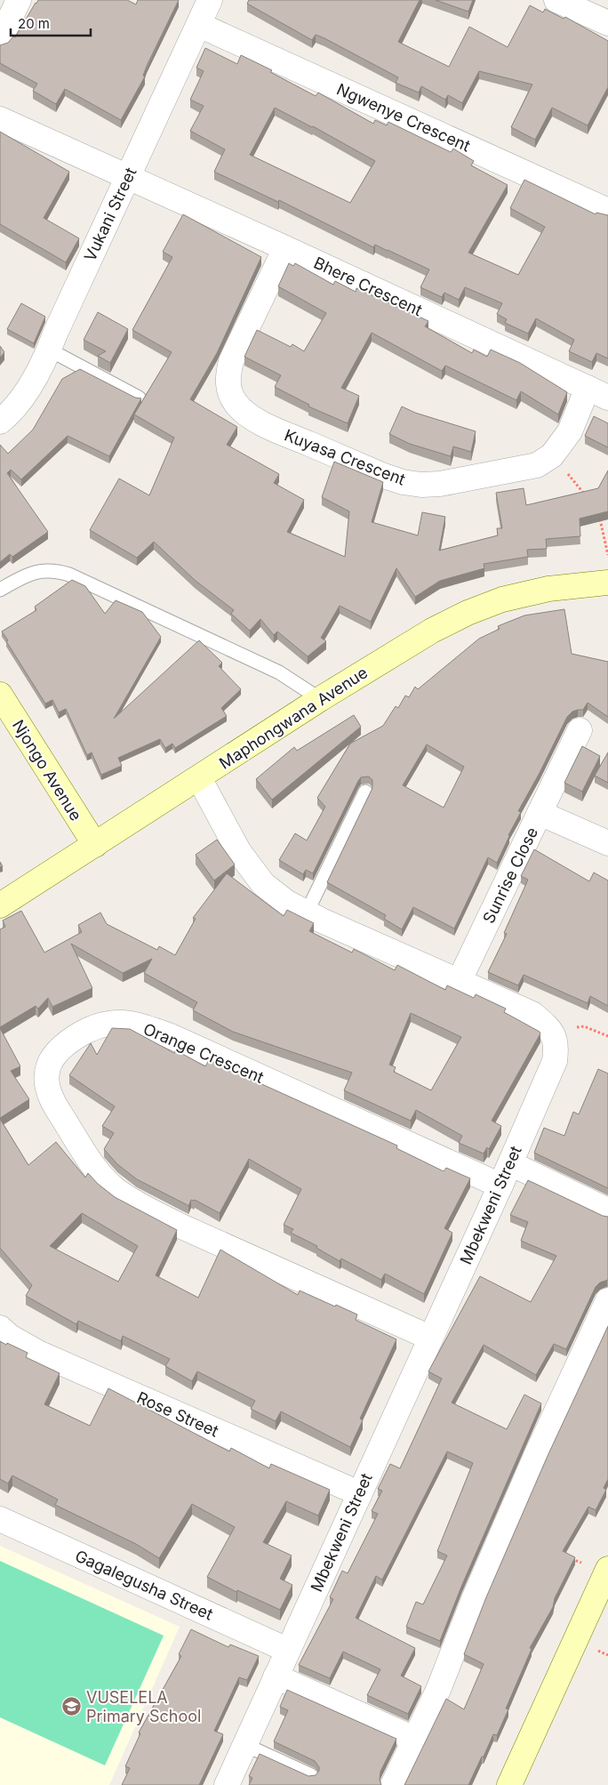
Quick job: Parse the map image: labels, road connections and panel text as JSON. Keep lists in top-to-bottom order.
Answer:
{
  "streets": {
    "street": [
      "Ngwenye Crescent",
      "Vukani Street",
      "Bhere Crescent",
      "Kuyasa Crescent",
      "Maphongwana Avenue",
      "Njongo Avenue",
      "Sunrise Close",
      "Orange Crescent",
      "Mbekweni Street",
      "Rose Street",
      "Gagalegusha Street"
    ]
  },
  "crossings": [
    ["Ngwenye Crescent", "Vukani Street"],
    ["Vukani Street", "Bhere Crescent"],
    ["Bhere Crescent", "Kuyasa Crescent"],
    ["Maphongwana Avenue", "Njongo Avenue"],
    ["Maphongwana Avenue", "Mbekweni Street"],
    ["Sunrise Close", "Mbekweni Street"],
    ["Orange Crescent", "Mbekweni Street"],
    ["Mbekweni Street", "Rose Street"],
    ["Mbekweni Street", "Gagalegusha Street"]
  ],
  "places": {
    "school or university": ["VUSELELA Primary School"]
  },
  "scale_bar": "20 m"
}
